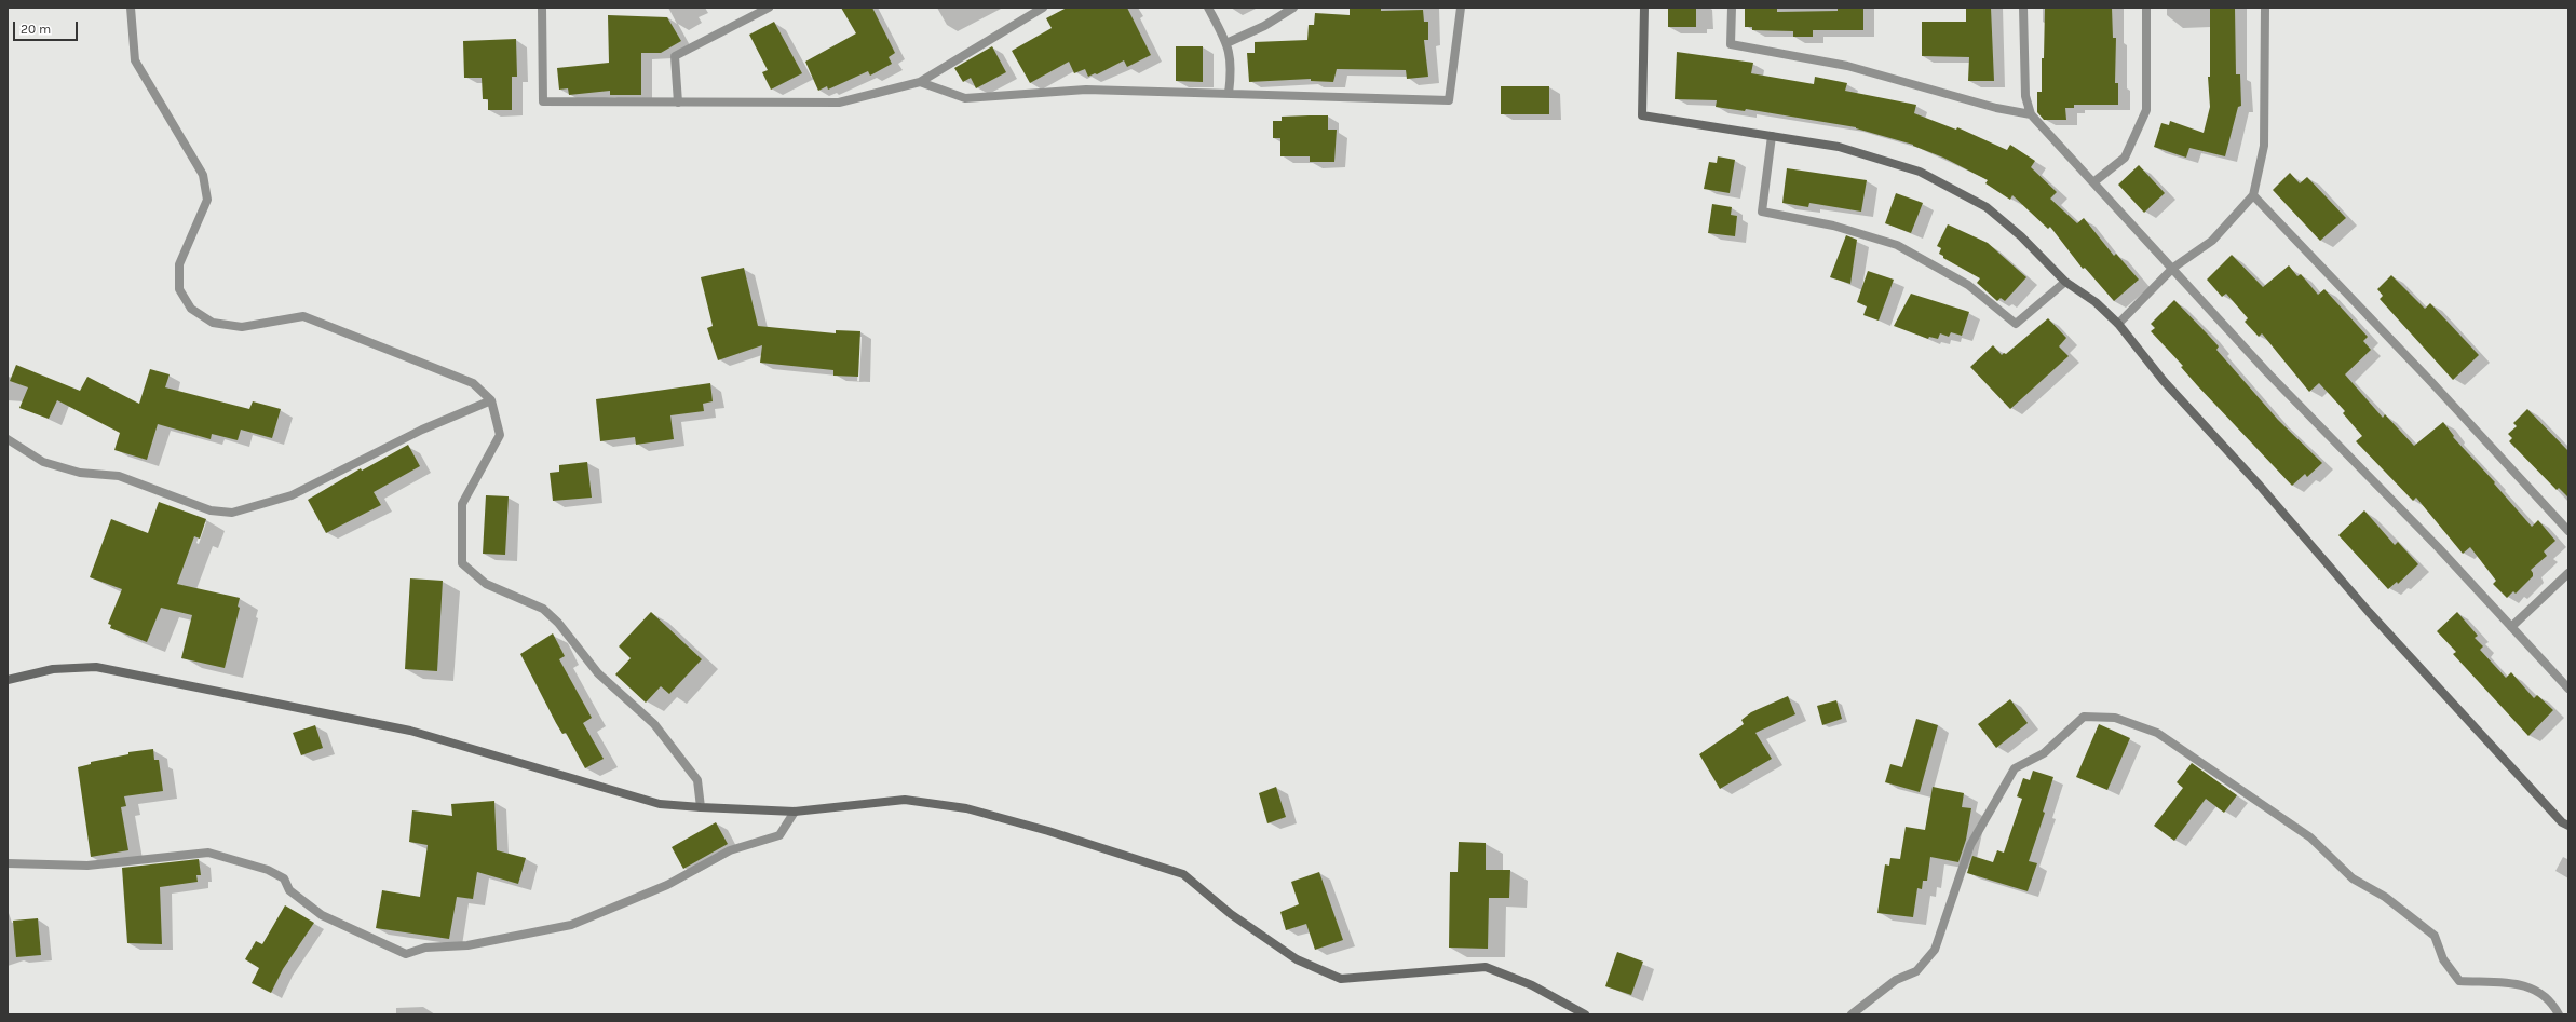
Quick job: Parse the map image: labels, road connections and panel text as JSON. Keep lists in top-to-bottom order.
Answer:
{
  "scale_bar": "20 m"
}
